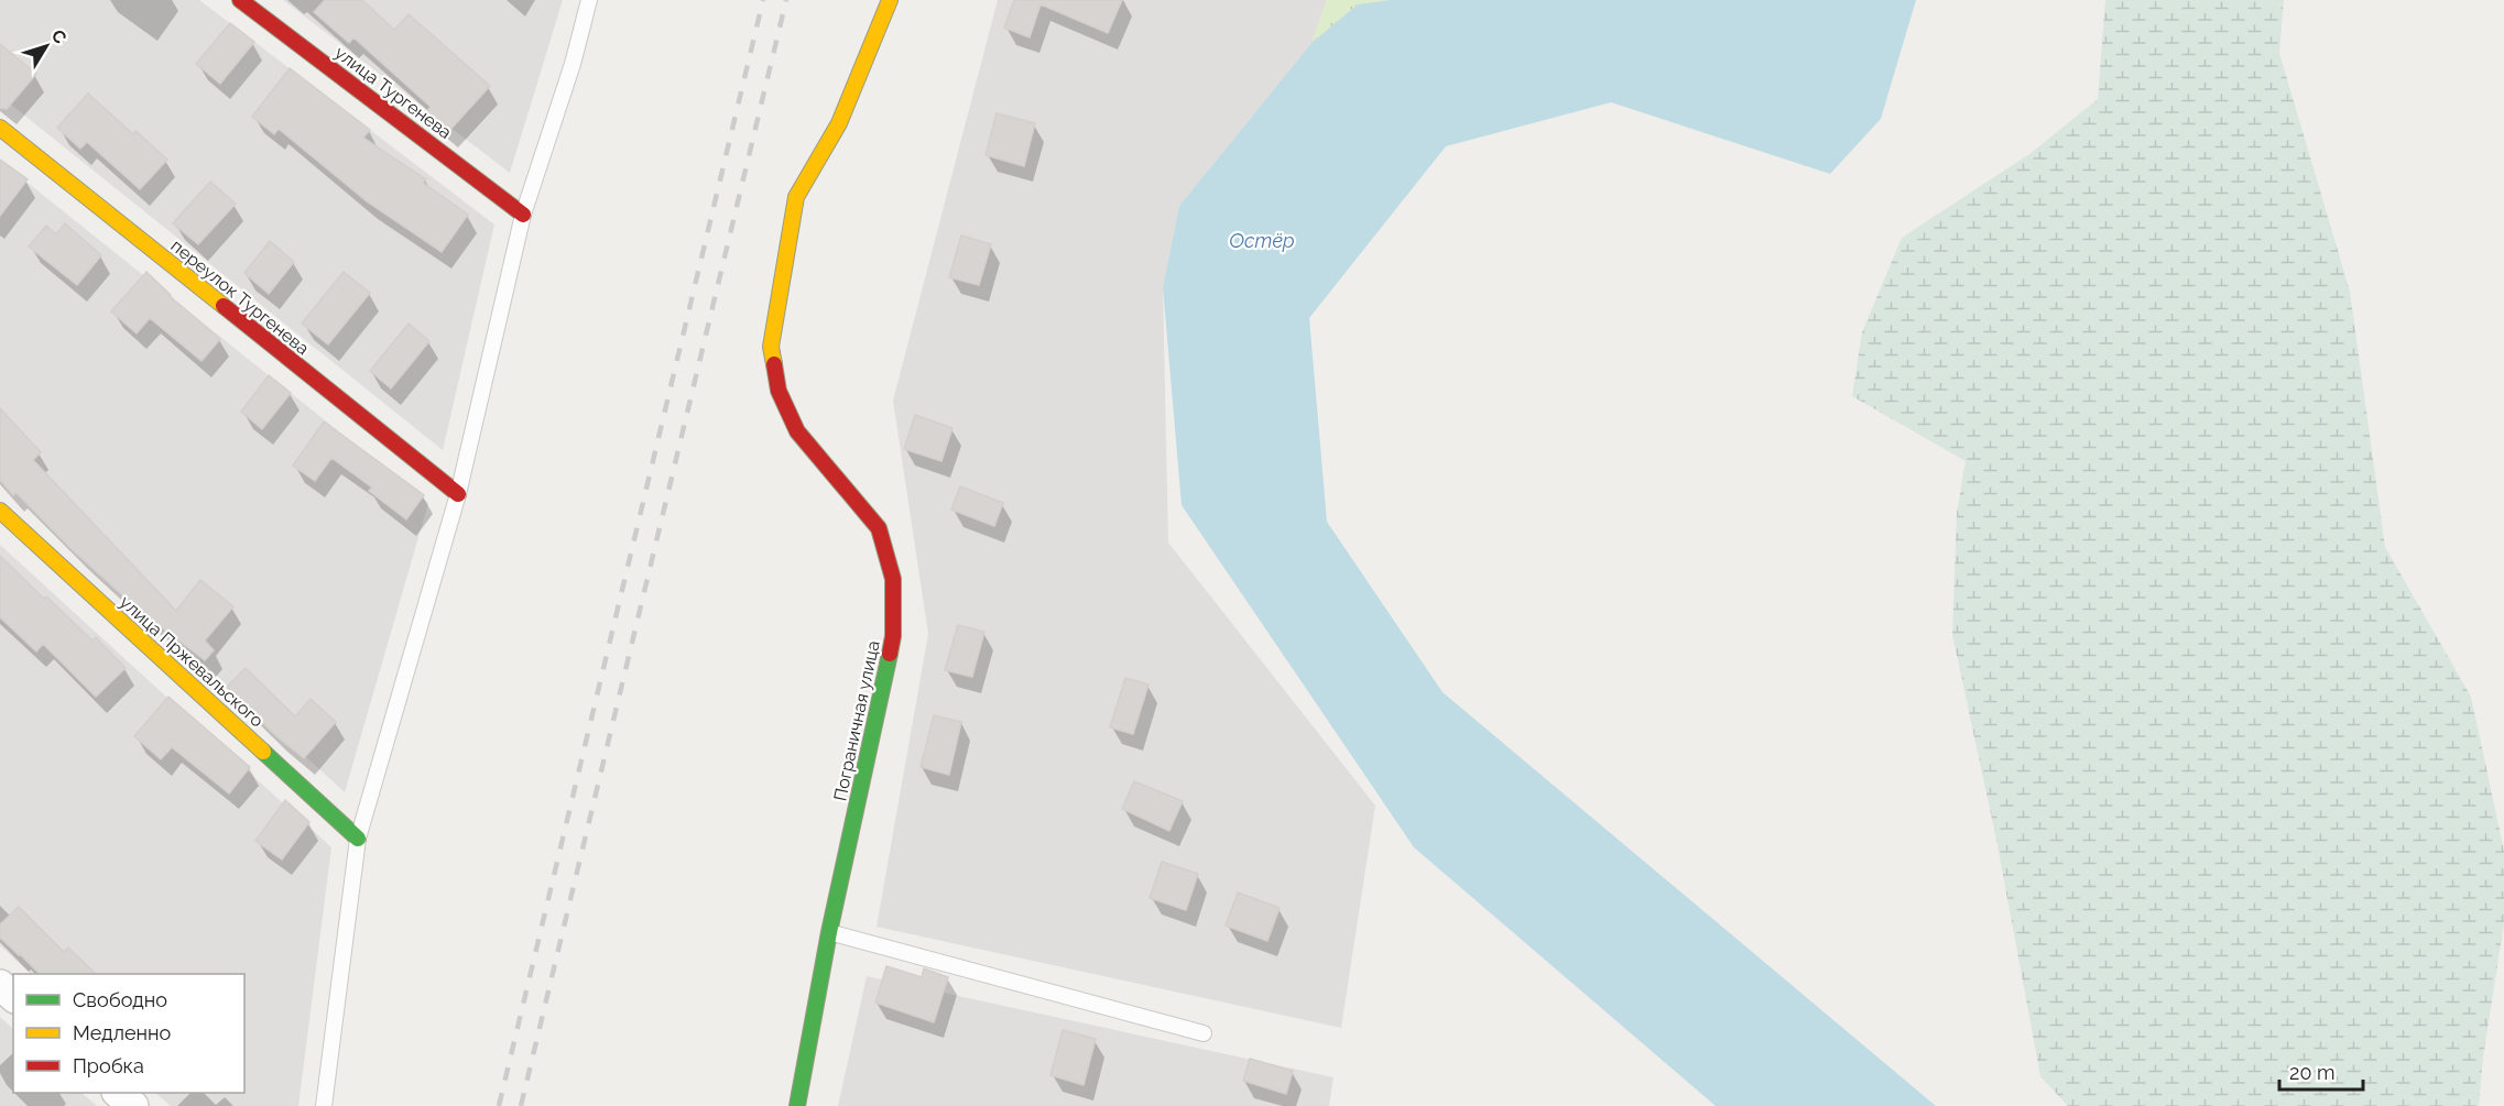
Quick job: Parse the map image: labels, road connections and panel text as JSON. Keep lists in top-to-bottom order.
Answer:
{
  "streets": {
    "street": [
      "улица Тургенева",
      "переулок Тургенева",
      "улица Пржевальского",
      "Пограничная улица"
    ]
  },
  "water": ["Остёр"],
  "legend": ["Свободно", "Медленно", "Пробка"],
  "scale_bar": "20 m",
  "north": "top right"
}
